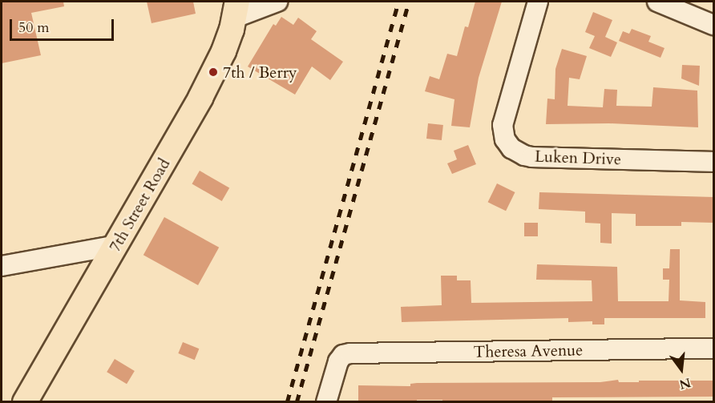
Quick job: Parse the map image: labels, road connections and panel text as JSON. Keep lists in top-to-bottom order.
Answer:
{
  "streets": {
    "main road": ["7th Street Road"],
    "street": ["Luken Drive", "Theresa Avenue"]
  },
  "places": ["7th / Berry"],
  "scale_bar": "50 m",
  "north": "bottom"
}
